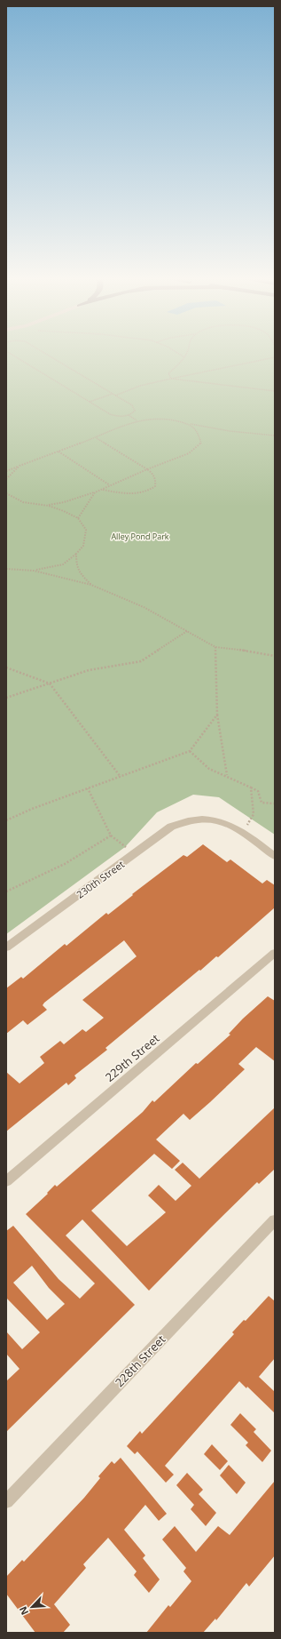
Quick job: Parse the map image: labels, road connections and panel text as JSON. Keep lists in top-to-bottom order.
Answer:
{
  "streets": {
    "street": ["230th Street", "229th Street", "228th Street"]
  },
  "parks": ["Alley Pond Park"],
  "north": "bottom left"
}
